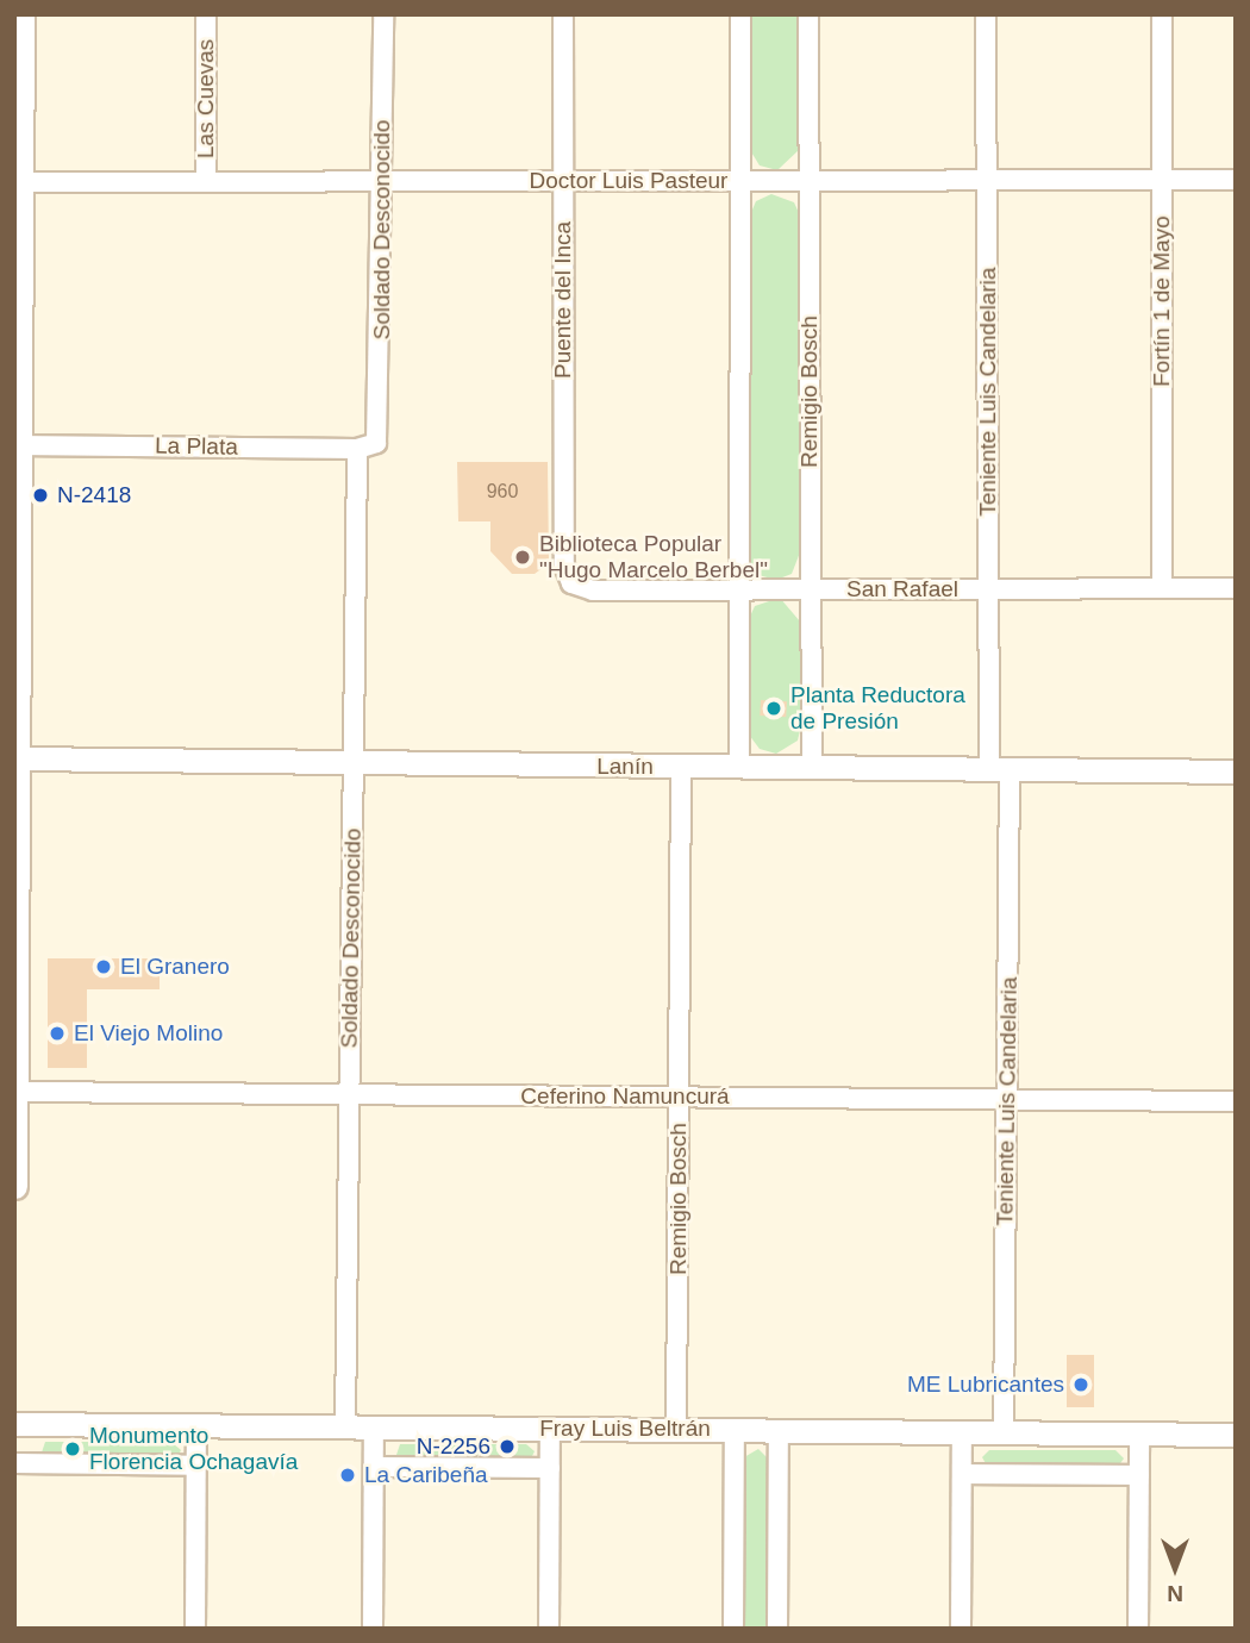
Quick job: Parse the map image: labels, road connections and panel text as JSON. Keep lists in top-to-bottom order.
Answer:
{
  "streets": {
    "street": [
      "Las Cuevas",
      "Doctor Luis Pasteur",
      "Soldado Desconocido",
      "Puente del Inca",
      "Fortín 1 de Mayo",
      "Remigio Bosch",
      "Teniente Luis Candelaria",
      "La Plata",
      "San Rafael",
      "Lanín",
      "Ceferino Namuncurá",
      "Fray Luis Beltrán"
    ]
  },
  "crossings": [
    ["Las Cuevas", "Doctor Luis Pasteur"],
    ["Doctor Luis Pasteur", "Soldado Desconocido"],
    ["Doctor Luis Pasteur", "Puente del Inca"],
    ["Doctor Luis Pasteur", "Fortín 1 de Mayo"],
    ["Doctor Luis Pasteur", "Remigio Bosch"],
    ["Doctor Luis Pasteur", "Teniente Luis Candelaria"],
    ["Soldado Desconocido", "La Plata"],
    ["Soldado Desconocido", "Lanín"],
    ["Soldado Desconocido", "Ceferino Namuncurá"],
    ["Soldado Desconocido", "Fray Luis Beltrán"],
    ["Puente del Inca", "San Rafael"],
    ["Fortín 1 de Mayo", "San Rafael"],
    ["Remigio Bosch", "San Rafael"],
    ["Remigio Bosch", "Lanín"],
    ["Remigio Bosch", "Ceferino Namuncurá"],
    ["Remigio Bosch", "Fray Luis Beltrán"],
    ["Teniente Luis Candelaria", "San Rafael"],
    ["Teniente Luis Candelaria", "Lanín"],
    ["Teniente Luis Candelaria", "Ceferino Namuncurá"],
    ["Teniente Luis Candelaria", "Fray Luis Beltrán"]
  ],
  "places": [
    "N-2418",
    "Biblioteca Popular \"Hugo Marcelo Berbel\"",
    "Planta Reductora de Presión",
    "El Granero",
    "El Viejo Molino",
    "ME Lubricantes",
    "N-2256",
    "Monumento Florencia Ochagavía",
    "La Caribeña"
  ],
  "house_numbers": ["960"],
  "north": "bottom"
}
